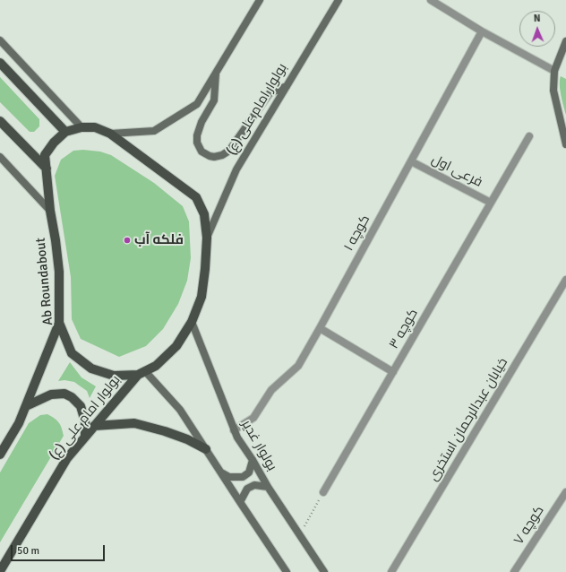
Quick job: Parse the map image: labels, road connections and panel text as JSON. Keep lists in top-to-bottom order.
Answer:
{
  "streets": {
    "main road": ["بولوار امام علی (ع)", "Ab Roundabout"],
    "street": [
      "فرعی اول",
      "کوچه ۱",
      "کوچه ۳",
      "خیابان عبدالرحمان استخری",
      "بولوار غدیر",
      "کوچه ۷"
    ]
  },
  "crossings": [
    ["بولوار امام علی (ع)", "Ab Roundabout"],
    ["فرعی اول", "کوچه ۱"],
    ["فرعی اول", "کوچه ۳"],
    ["کوچه ۱", "بولوار غدیر"],
    ["Ab Roundabout", "بولوار غدیر"]
  ],
  "places": ["فلکه آب"],
  "scale_bar": "50 m",
  "north": "top"
}
